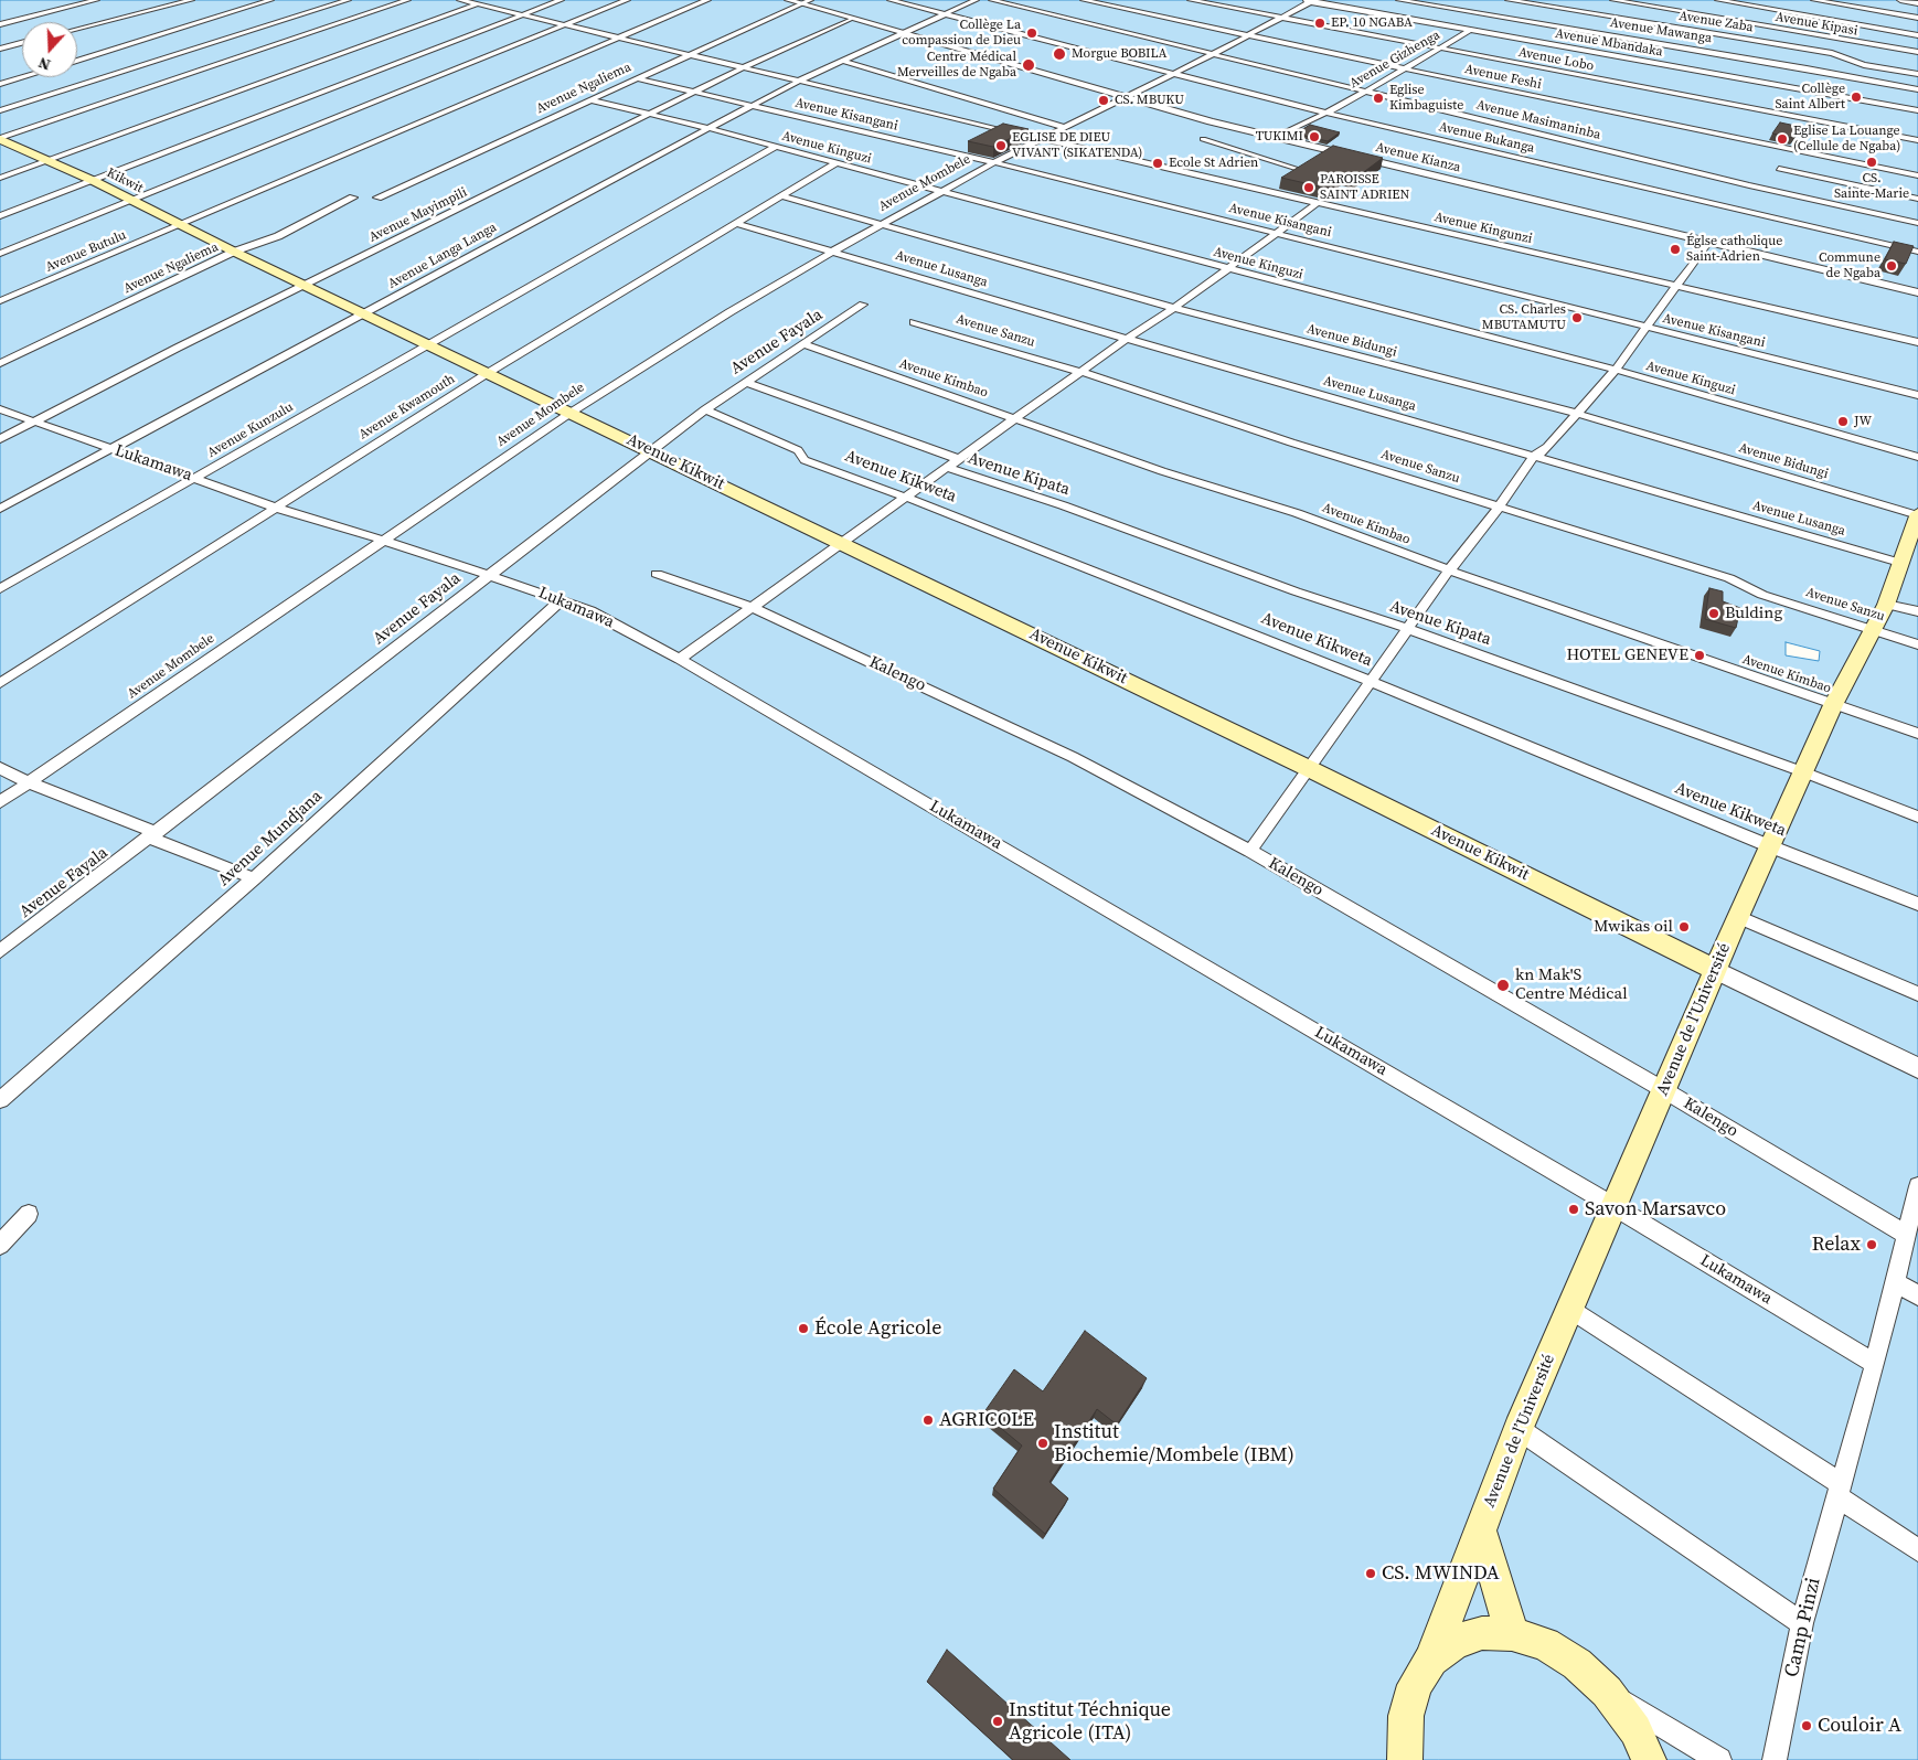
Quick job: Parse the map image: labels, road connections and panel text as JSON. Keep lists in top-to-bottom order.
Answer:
{
  "streets": {
    "main road": ["Kikwit", "Avenue Kikwit", "Avenue de l’Université"],
    "street": [
      "Avenue Zaba",
      "Avenue Kipasi",
      "Avenue Mawanga",
      "Avenue Mbandaka",
      "Avenue Gizhenga",
      "Avenue Lobo",
      "Avenue Feshi",
      "Avenue Ngaliema",
      "Avenue Kisangani",
      "Avenue Masimaninba",
      "Avenue Bukanga",
      "Avenue Kinguzi",
      "Avenue Kianza",
      "Avenue Mombele",
      "Avenue Mayimpili",
      "Avenue Kingunzi",
      "Avenue Butulu",
      "Avenue Langa Langa",
      "Avenue Lusanga",
      "Avenue Sanzu",
      "Avenue Bidungi",
      "Avenue Fayala",
      "Avenue Kimbao",
      "Avenue Kwamouth",
      "Avenue Kunzulu",
      "Lukamawa",
      "Avenue Kipata",
      "Avenue Kikweta",
      "Kalengo",
      "Avenue Mundjana",
      "Camp Pinzi"
    ]
  },
  "crossings": [
    ["Avenue Mbandaka", "Avenue Gizhenga"],
    ["Avenue Mbandaka", "Avenue Mombele"],
    ["Avenue Gizhenga", "Avenue Lobo"],
    ["Avenue Gizhenga", "Avenue Feshi"],
    ["Avenue Gizhenga", "Avenue Masimaninba"],
    ["Avenue Gizhenga", "Avenue Bukanga"],
    ["Avenue Gizhenga", "Avenue Kianza"],
    ["Avenue Lobo", "Avenue Mombele"],
    ["Avenue Feshi", "Avenue Mombele"],
    ["Avenue Ngaliema", "Avenue Kisangani"],
    ["Avenue Ngaliema", "Avenue Kinguzi"],
    ["Avenue Ngaliema", "Avenue Kianza"],
    ["Avenue Ngaliema", "Kikwit"],
    ["Avenue Ngaliema", "Avenue Kikwit"],
    ["Avenue Kisangani", "Avenue Mombele"],
    ["Avenue Kisangani", "Avenue Mayimpili"],
    ["Avenue Kisangani", "Avenue Langa Langa"],
    ["Avenue Masimaninba", "Avenue Mombele"],
    ["Avenue Bukanga", "Avenue Mombele"],
    ["Avenue Bukanga", "Avenue Langa Langa"],
    ["Avenue Kinguzi", "Avenue Mombele"],
    ["Avenue Kinguzi", "Avenue Mayimpili"],
    ["Avenue Kinguzi", "Avenue Langa Langa"],
    ["Avenue Kinguzi", "Avenue Kwamouth"],
    ["Avenue Kianza", "Avenue Mombele"],
    ["Avenue Kianza", "Avenue Mayimpili"],
    ["Avenue Kianza", "Avenue Langa Langa"],
    ["Kikwit", "Avenue Butulu"],
    ["Kikwit", "Avenue Kikwit"],
    ["Avenue Mombele", "Avenue Kingunzi"],
    ["Avenue Mombele", "Avenue Lusanga"],
    ["Avenue Mombele", "Avenue Bidungi"],
    ["Avenue Mombele", "Avenue Kikwit"],
    ["Avenue Mombele", "Lukamawa"],
    ["Avenue Mayimpili", "Avenue Kikwit"],
    ["Avenue Mayimpili", "Lukamawa"],
    ["Avenue Langa Langa", "Avenue Kikwit"],
    ["Avenue Langa Langa", "Lukamawa"],
    ["Avenue Lusanga", "Avenue Kwamouth"],
    ["Avenue Lusanga", "Avenue de l’Université"],
    ["Avenue Sanzu", "Avenue de l’Université"],
    ["Avenue Bidungi", "Avenue Kwamouth"],
    ["Avenue Bidungi", "Avenue de l’Université"],
    ["Avenue Fayala", "Avenue Kimbao"],
    ["Avenue Fayala", "Avenue Kikwit"],
    ["Avenue Fayala", "Lukamawa"],
    ["Avenue Fayala", "Avenue Kipata"],
    ["Avenue Fayala", "Avenue Kikweta"],
    ["Avenue Kimbao", "Avenue de l’Université"],
    ["Avenue Kwamouth", "Avenue Kikwit"],
    ["Avenue Kwamouth", "Lukamawa"],
    ["Avenue Kunzulu", "Avenue Kikwit"],
    ["Avenue Kunzulu", "Lukamawa"],
    ["Avenue Kikwit", "Avenue de l’Université"],
    ["Lukamawa", "Avenue Mundjana"],
    ["Lukamawa", "Avenue de l’Université"],
    ["Lukamawa", "Camp Pinzi"],
    ["Avenue Kipata", "Avenue de l’Université"],
    ["Avenue Kikweta", "Avenue de l’Université"],
    ["Kalengo", "Avenue de l’Université"],
    ["Kalengo", "Camp Pinzi"]
  ],
  "places": [
    "EP. 10 NGABA",
    "Collège La compassion de Dieu",
    "Morgue BOBILA",
    "Centre Médical Merveilles de Ngaba",
    "Collège Saint Albert",
    "Eglise Kimbaguiste",
    "CS. MBUKU",
    "TUKIMI",
    "Eglise La Louange (Cellule de Ngaba)",
    "EGLISE DE DIEU VIVANT (SIKATENDA)",
    "CS. Sainte-Marie",
    "Ecole St Adrien",
    "PAROISSE SAINT ADRIEN",
    "Églse catholique Saint-Adrien",
    "Commune de Ngaba",
    "CS. Charles MBUTAMUTU",
    "JW",
    "Bulding",
    "HOTEL GENEVE",
    "Mwikas oil",
    "kn Mak'S Centre Médical",
    "Savon Marsavco",
    "Relax",
    "École Agricole",
    "AGRICOLE",
    "Institut Biochemie/Mombele (IBM)",
    "CS. MWINDA",
    "Institut Téchnique Agricole (ITA)",
    "Couloir A"
  ],
  "north": "bottom"
}
